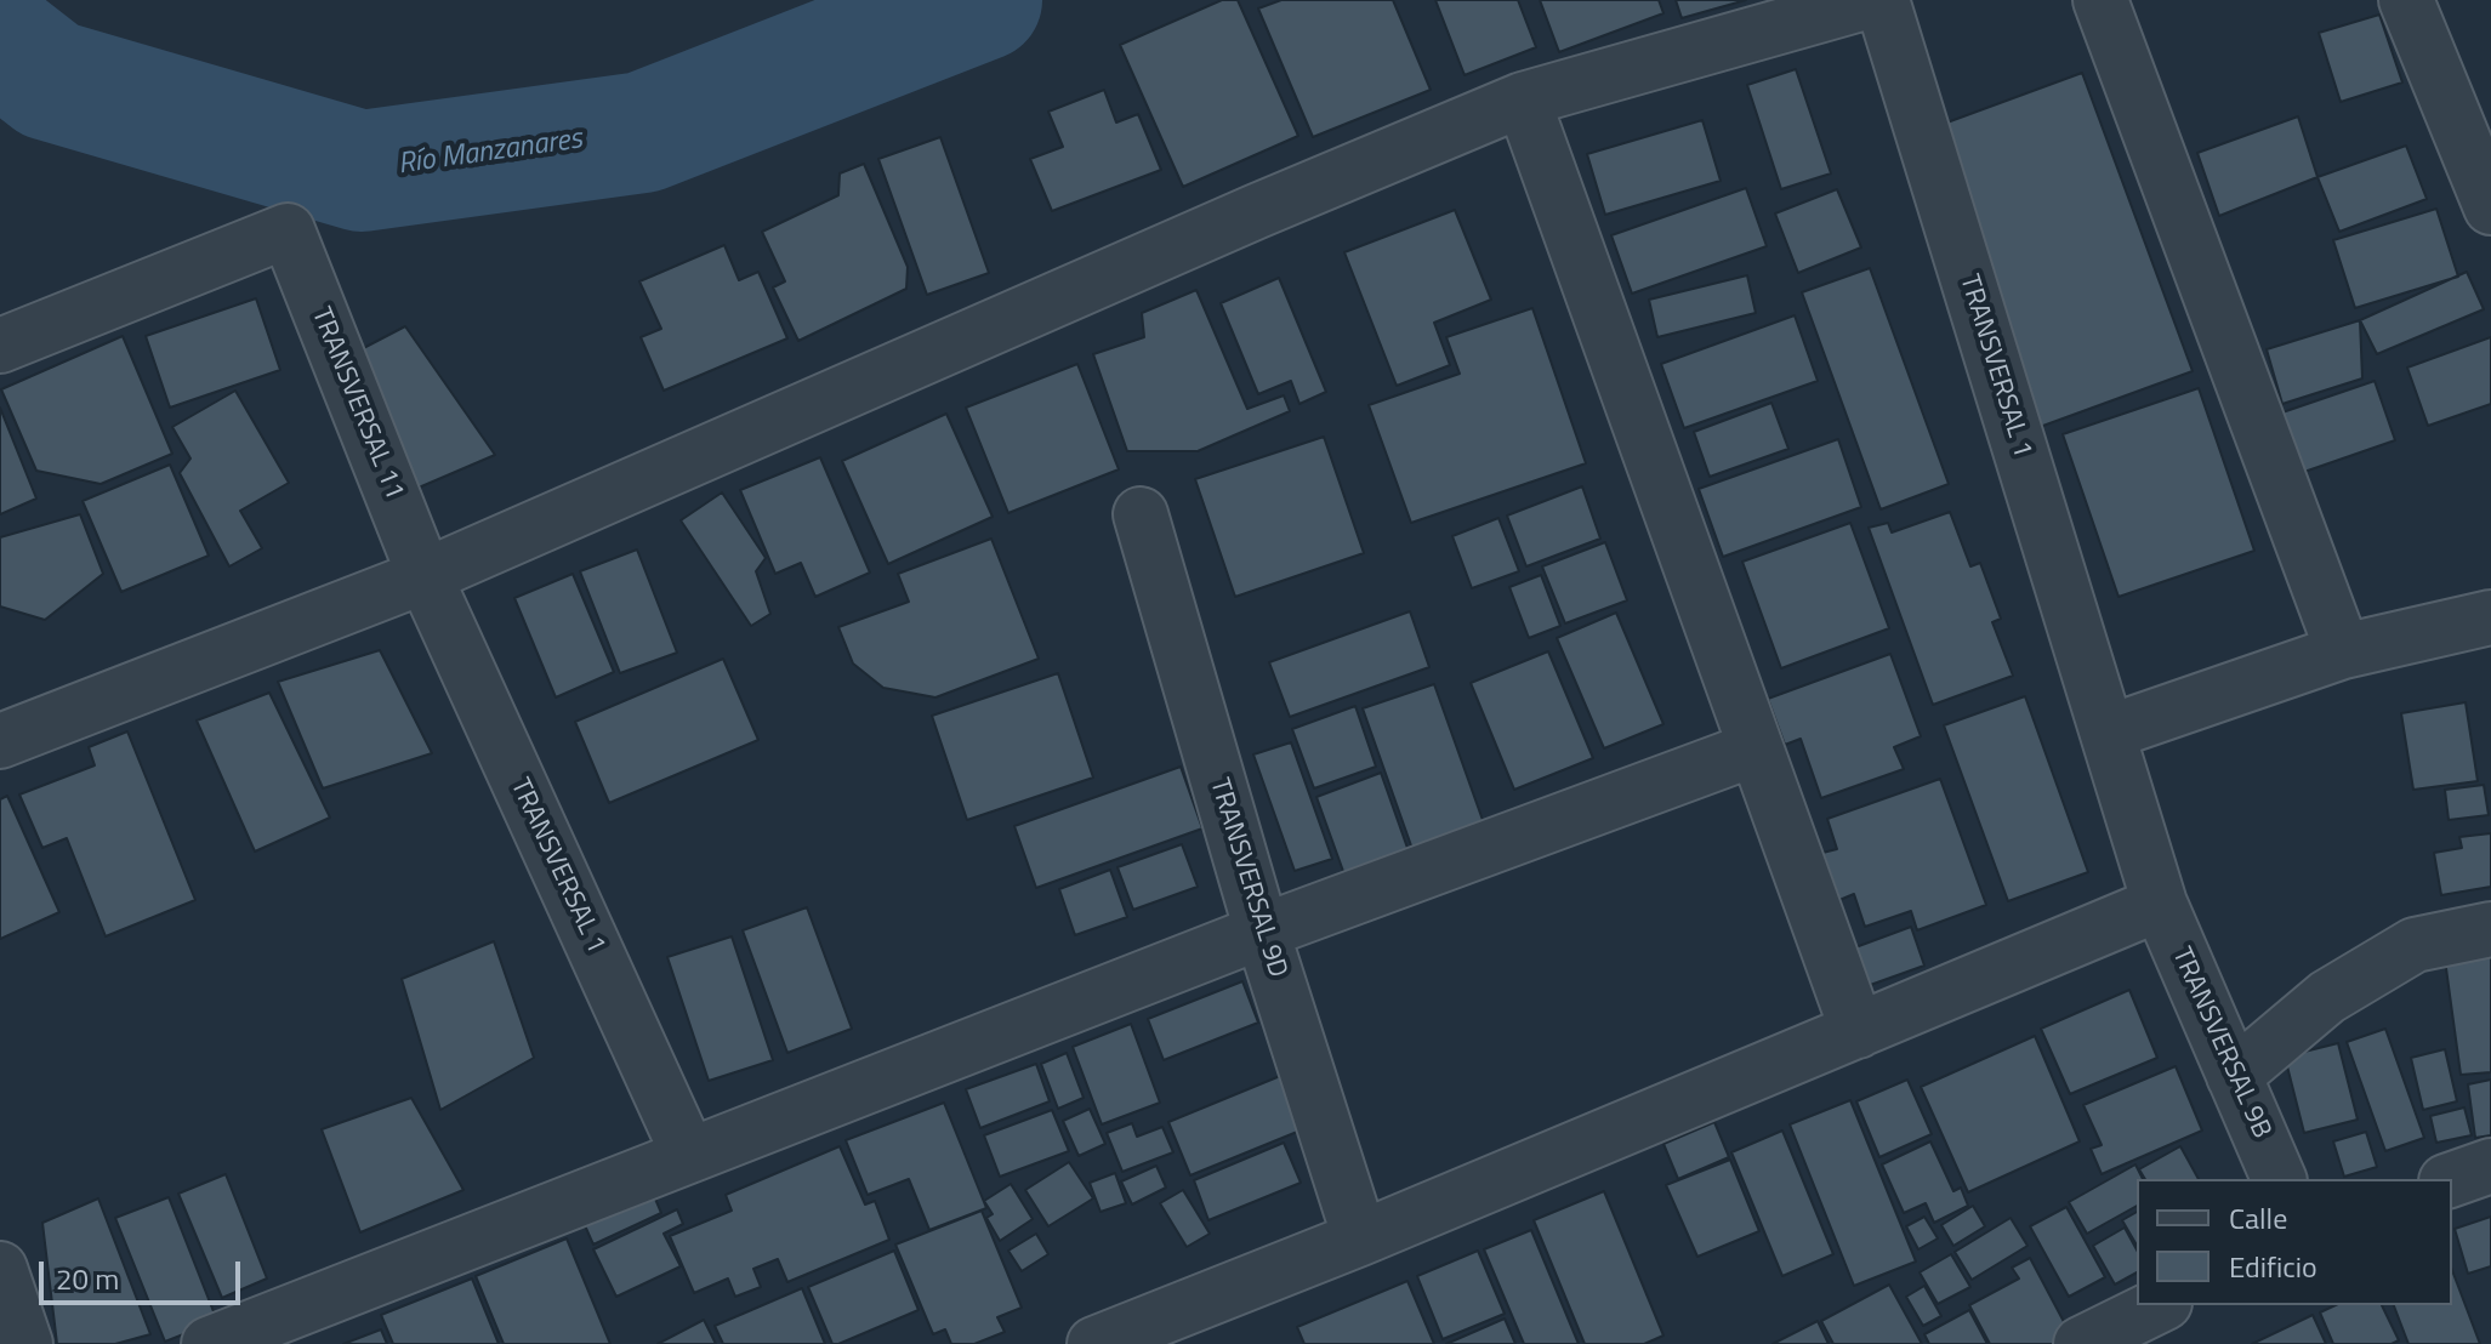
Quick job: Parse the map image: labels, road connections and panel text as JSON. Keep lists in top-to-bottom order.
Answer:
{
  "streets": {
    "street": [
      "TRANSVERSAL 1",
      "TRANSVERSAL 11",
      "TRANSVERSAL 9D",
      "TRANSVERSAL 9B"
    ]
  },
  "crossings": [
    ["TRANSVERSAL 1", "TRANSVERSAL 11"],
    ["TRANSVERSAL 1", "TRANSVERSAL 9B"]
  ],
  "water": ["Río Manzanares"],
  "legend": ["Calle", "Edificio"],
  "scale_bar": "20 m"
}
